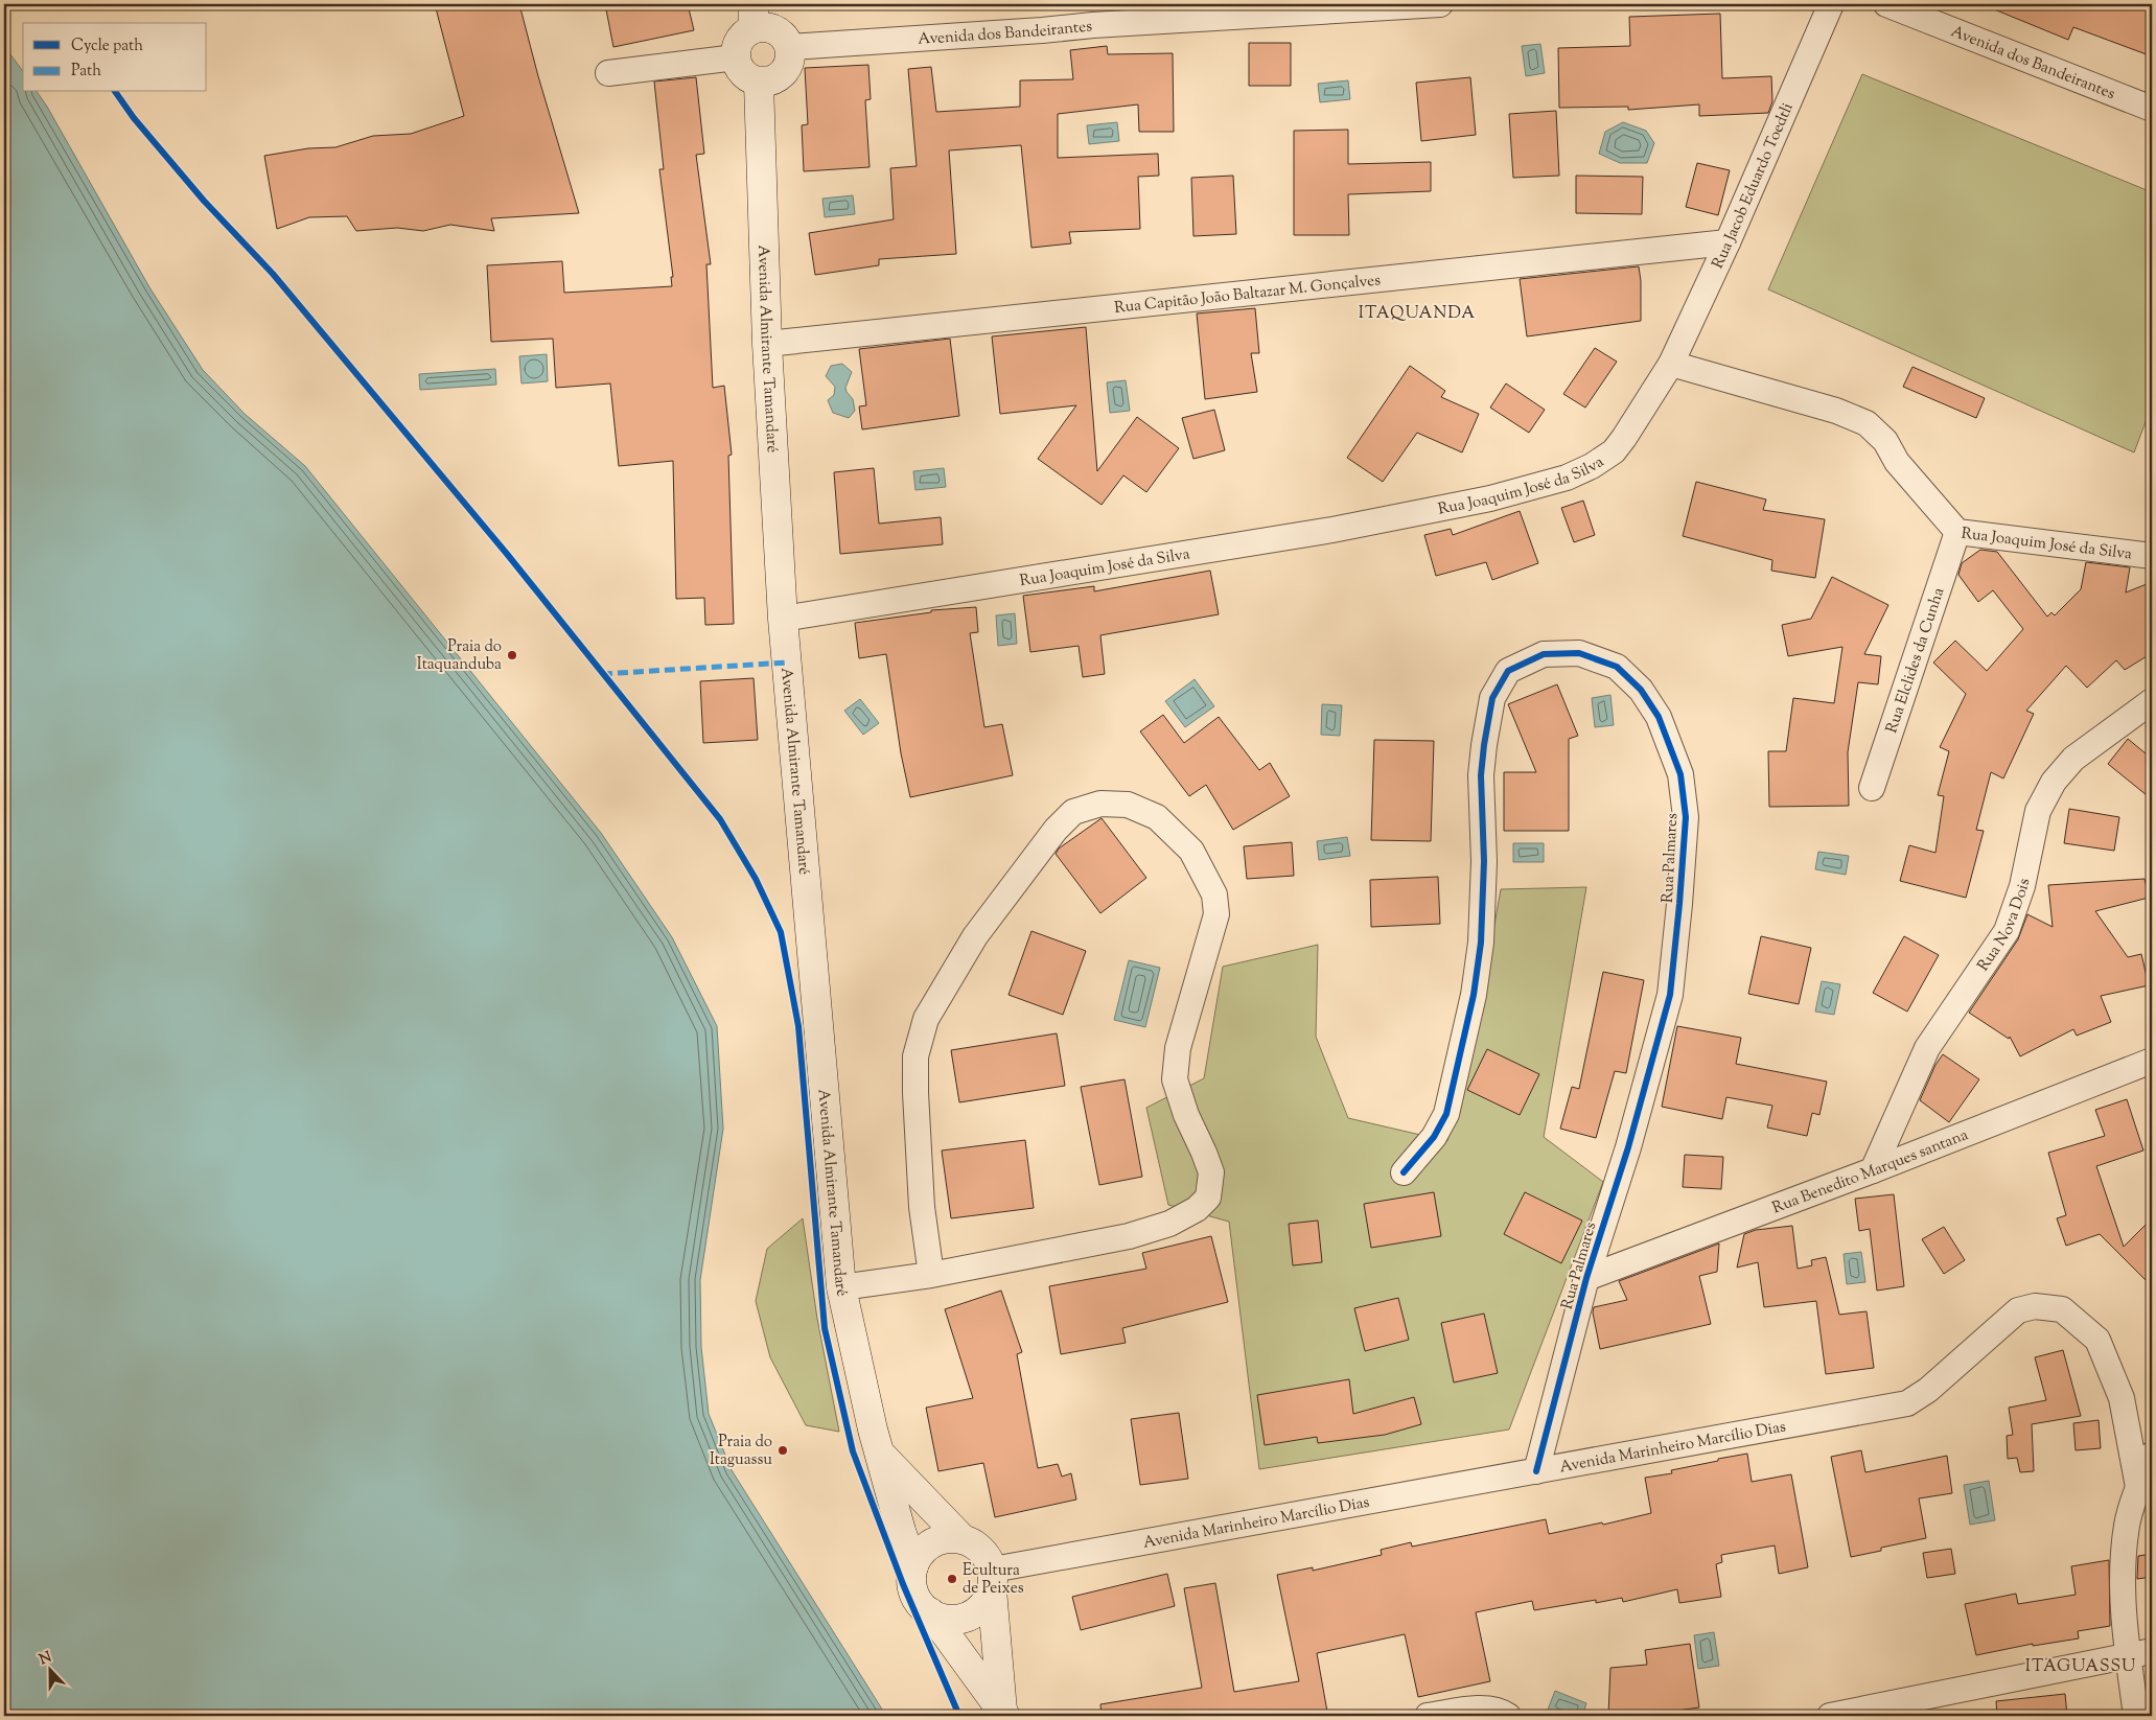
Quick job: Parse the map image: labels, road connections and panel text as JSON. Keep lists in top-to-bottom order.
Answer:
{
  "streets": {
    "main road": ["Avenida Almirante Tamandaré"],
    "street": [
      "Avenida dos Bandeirantes",
      "Rua Jacob Eduardo Toedtli",
      "Rua Capitão João Baltazar M. Gonçalves",
      "Rua Joaquim José da Silva",
      "Rua Elclides da Cunha",
      "Rua Palmares",
      "Rua Nova Dois",
      "Rua Benedito Marques santana",
      "Avenida Marinheiro Marcílio Dias"
    ]
  },
  "crossings": [
    ["Avenida dos Bandeirantes", "Avenida Almirante Tamandaré"],
    ["Rua Jacob Eduardo Toedtli", "Rua Capitão João Baltazar M. Gonçalves"],
    ["Rua Jacob Eduardo Toedtli", "Rua Joaquim José da Silva"],
    ["Rua Capitão João Baltazar M. Gonçalves", "Avenida Almirante Tamandaré"],
    ["Avenida Almirante Tamandaré", "Rua Joaquim José da Silva"],
    ["Avenida Almirante Tamandaré", "Avenida Marinheiro Marcílio Dias"],
    ["Rua Joaquim José da Silva", "Rua Elclides da Cunha"],
    ["Rua Palmares", "Rua Benedito Marques santana"],
    ["Rua Palmares", "Avenida Marinheiro Marcílio Dias"],
    ["Rua Nova Dois", "Rua Benedito Marques santana"]
  ],
  "districts": ["ITAQUANDA", "ITAGUASSU"],
  "places": ["Praia do Itaquanduba", "Praia do Itaguassu", "Ecultura de Peixes"],
  "legend": ["Cycle path", "Path"],
  "north": "top"
}
